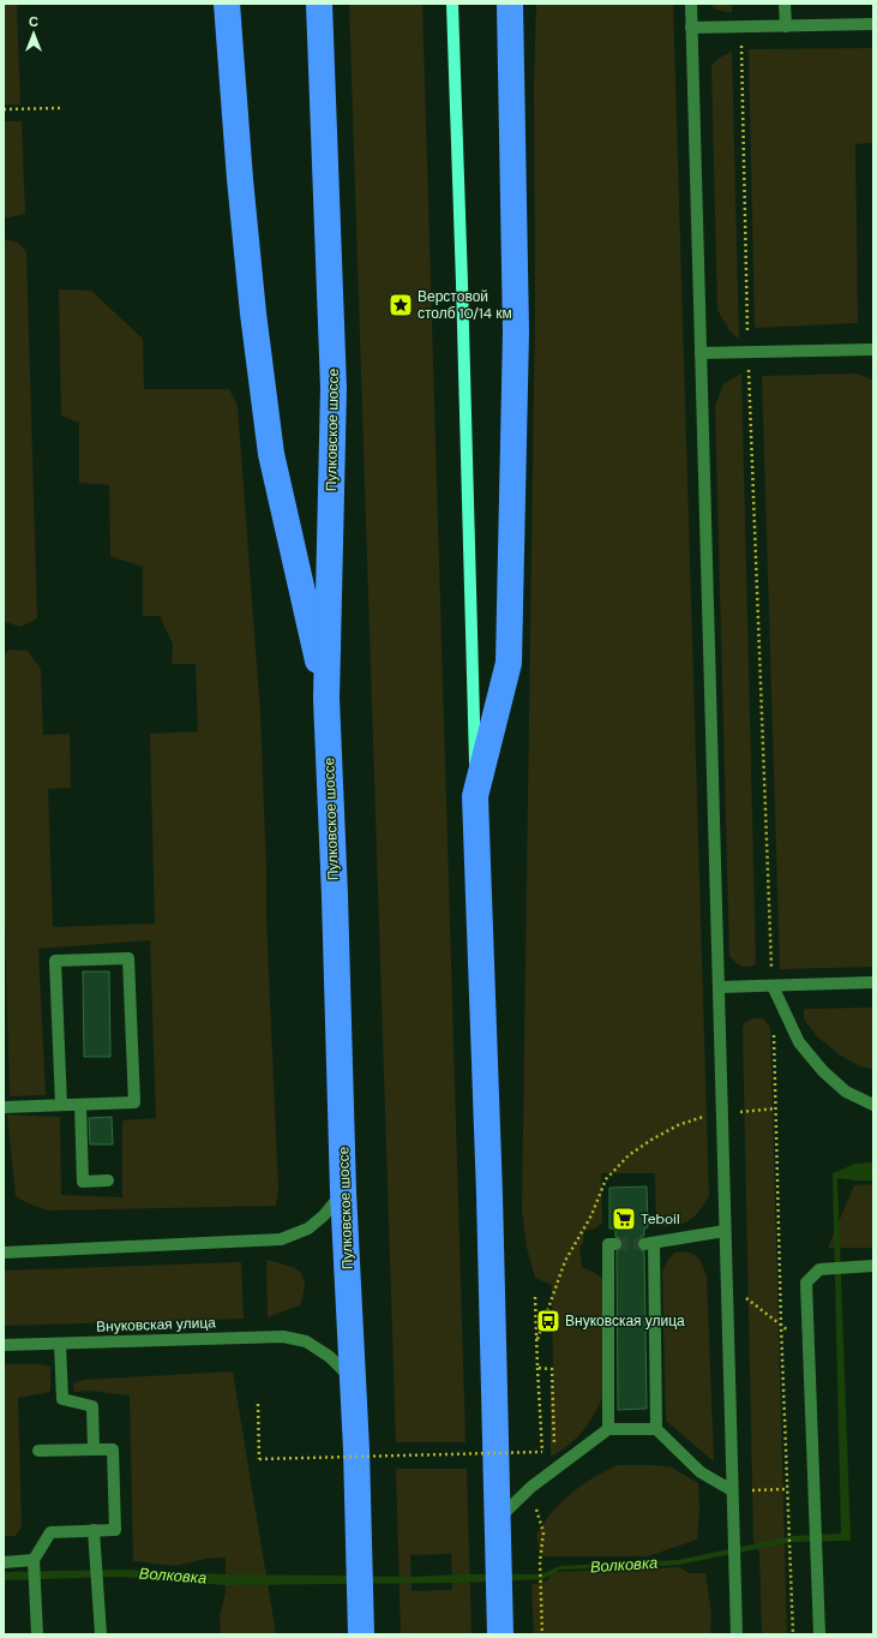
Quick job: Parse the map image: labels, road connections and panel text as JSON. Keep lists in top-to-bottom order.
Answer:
{
  "streets": {
    "highway": ["Пулковское шоссе"],
    "street": ["Внуковская улица"]
  },
  "crossings": [
    ["Пулковское шоссе", "Внуковская улица"]
  ],
  "water": ["Волковка"],
  "places": {
    "place": ["Верстовой столб 10/14 км"],
    "supermarket": ["Teboil"],
    "bus stop": ["Внуковская улица"]
  },
  "north": "top"
}
